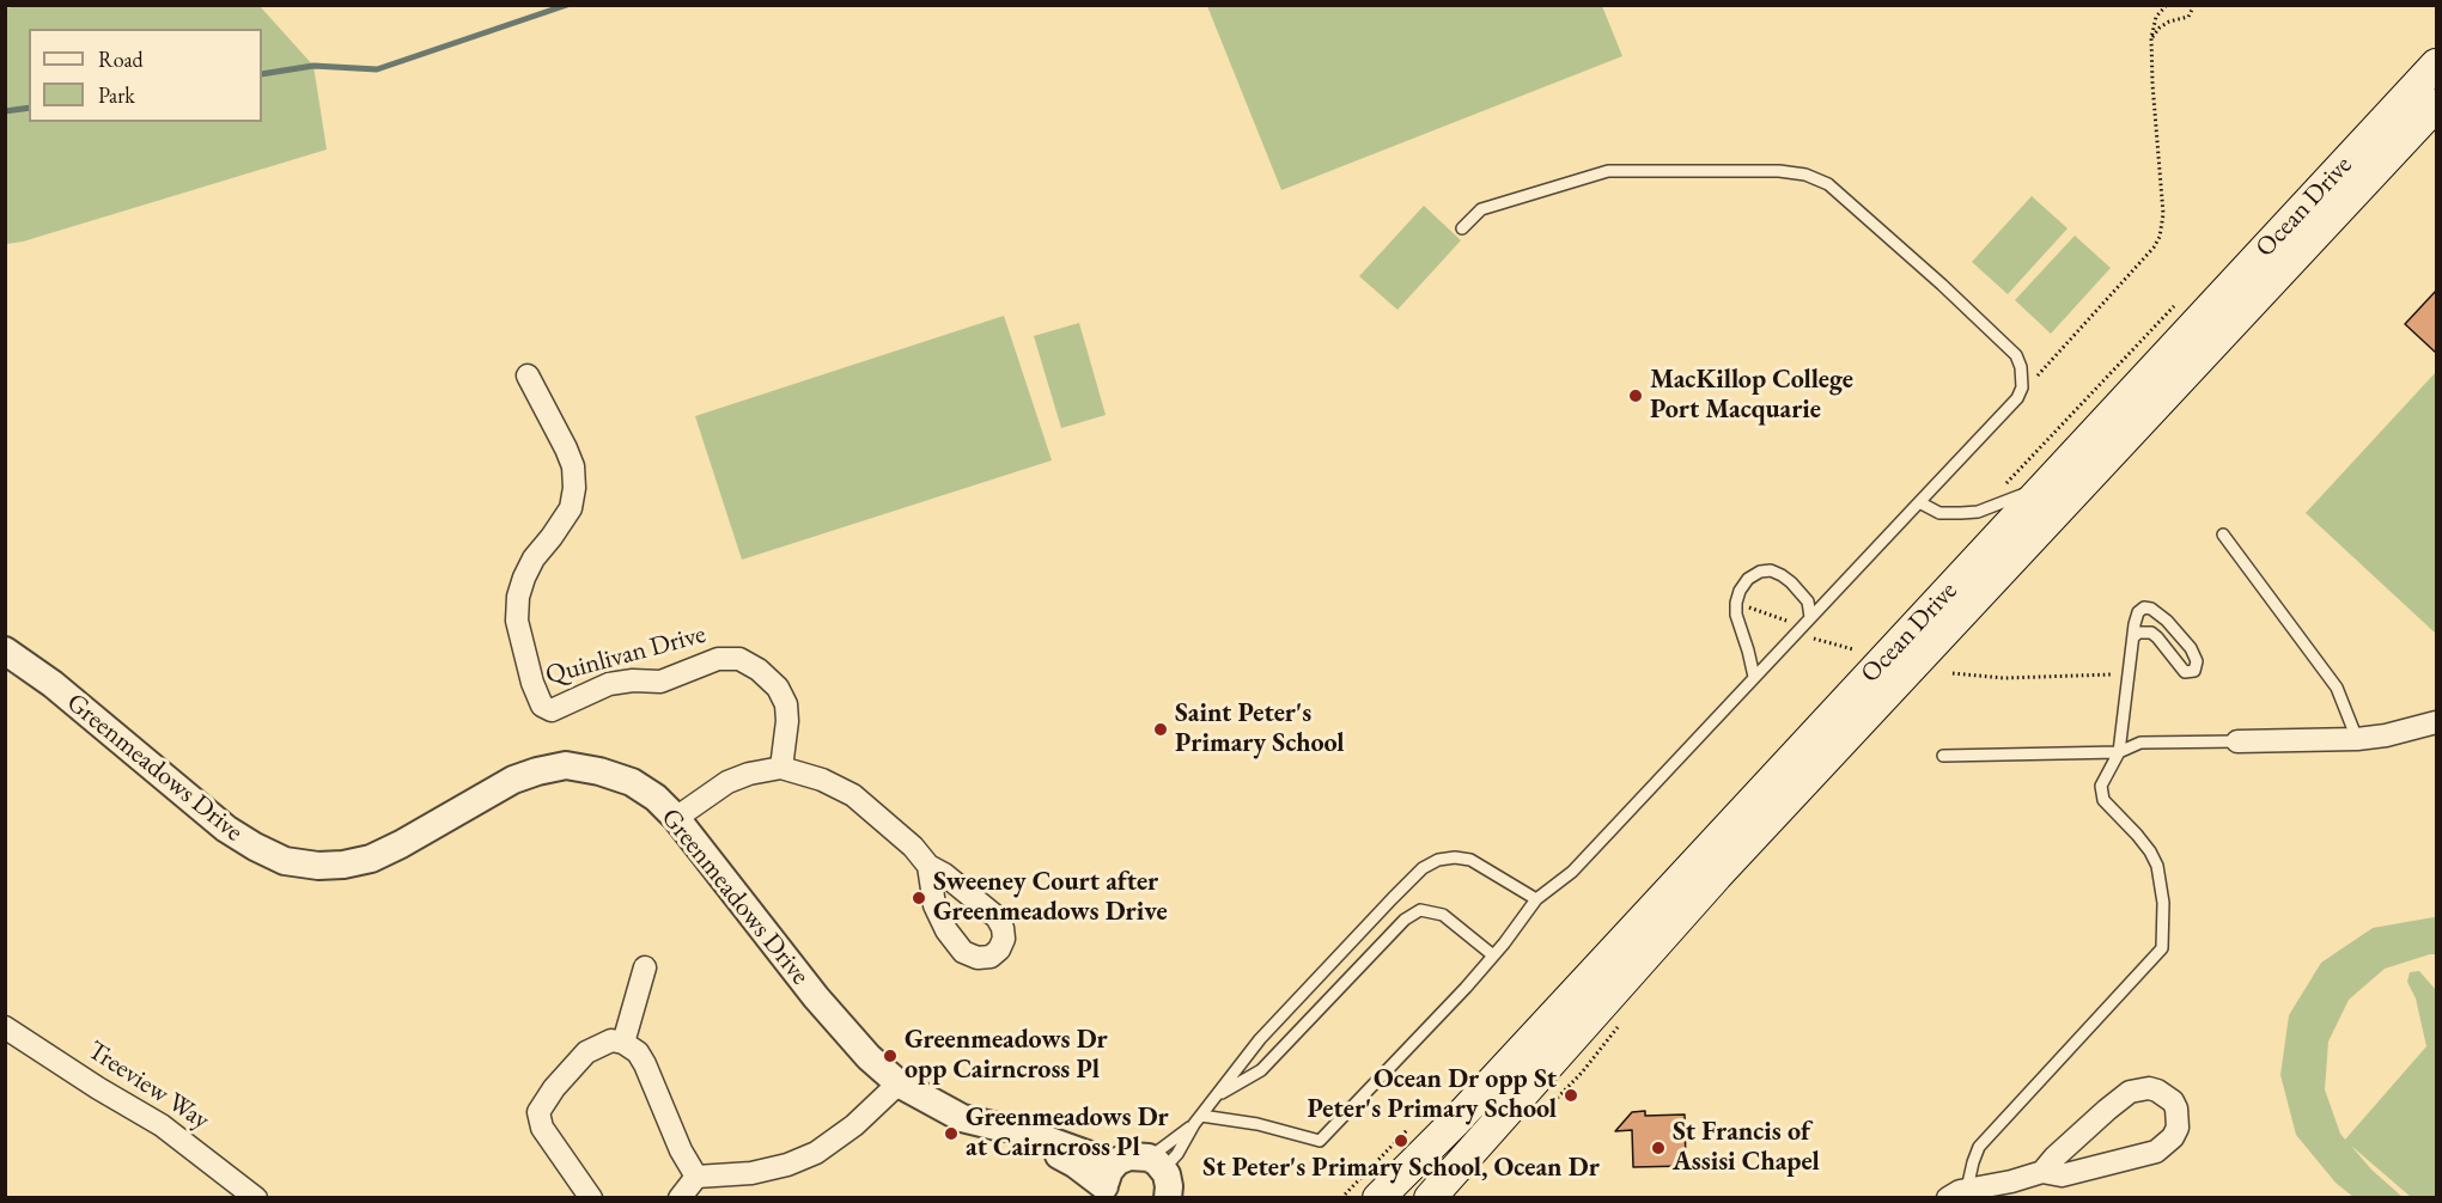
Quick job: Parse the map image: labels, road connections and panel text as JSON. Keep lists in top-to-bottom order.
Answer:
{
  "streets": {
    "main road": ["Ocean Drive"],
    "street": ["Quinlivan Drive", "Greenmeadows Drive", "Treeview Way"]
  },
  "places": [
    "MacKillop College Port Macquarie",
    "Saint Peter's Primary School",
    "Sweeney Court after Greenmeadows Drive",
    "Greenmeadows Dr opp Cairncross Pl",
    "Ocean Dr opp St Peter's Primary School",
    "Greenmeadows Dr at Cairncross Pl",
    "St Peter's Primary School, Ocean Dr",
    "St Francis of Assisi Chapel"
  ],
  "legend": ["Road", "Park"]
}
